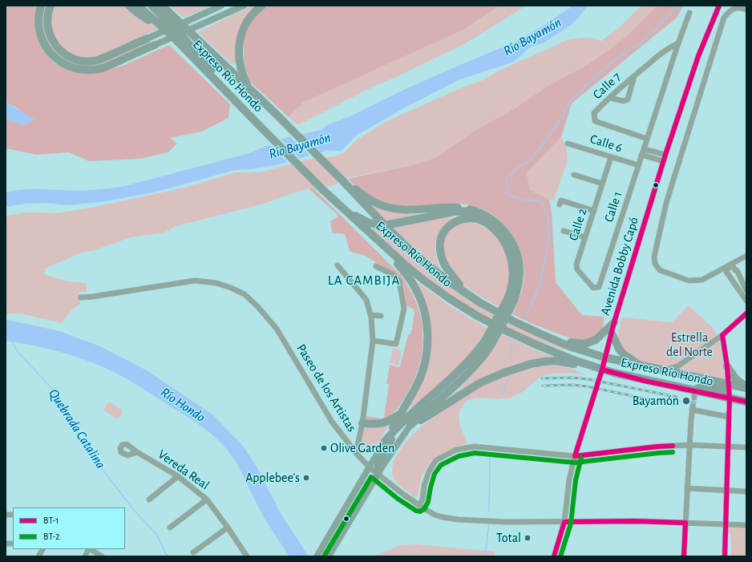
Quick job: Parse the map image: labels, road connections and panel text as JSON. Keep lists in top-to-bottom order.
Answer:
{
  "streets": {
    "highway": ["Expreso Río Hondo"],
    "street": [
      "Calle 7",
      "Calle 6",
      "Calle 1",
      "Calle 2",
      "Avenida Bobby Capó",
      "Paseo de los Artistas",
      "Vereda Real"
    ]
  },
  "crossings": [
    ["Expreso Río Hondo", "Avenida Bobby Capó"],
    ["Calle 6", "Calle 1"],
    ["Calle 6", "Calle 2"],
    ["Calle 1", "Calle 2"],
    ["Avenida Bobby Capó", "Paseo de los Artistas"]
  ],
  "districts": ["LA CAMBIJA"],
  "water": ["Río Bayamón", "Río Hondo", "Quebrada Catalina"],
  "parks": ["Estrella del Norte"],
  "places": [
    "Bayamón",
    "Olive Garden",
    "Applebee's",
    "Total"
  ],
  "lines": ["transit line BT-1", "transit line BT-2"],
  "legend": ["BT-1", "BT-2"]
}
